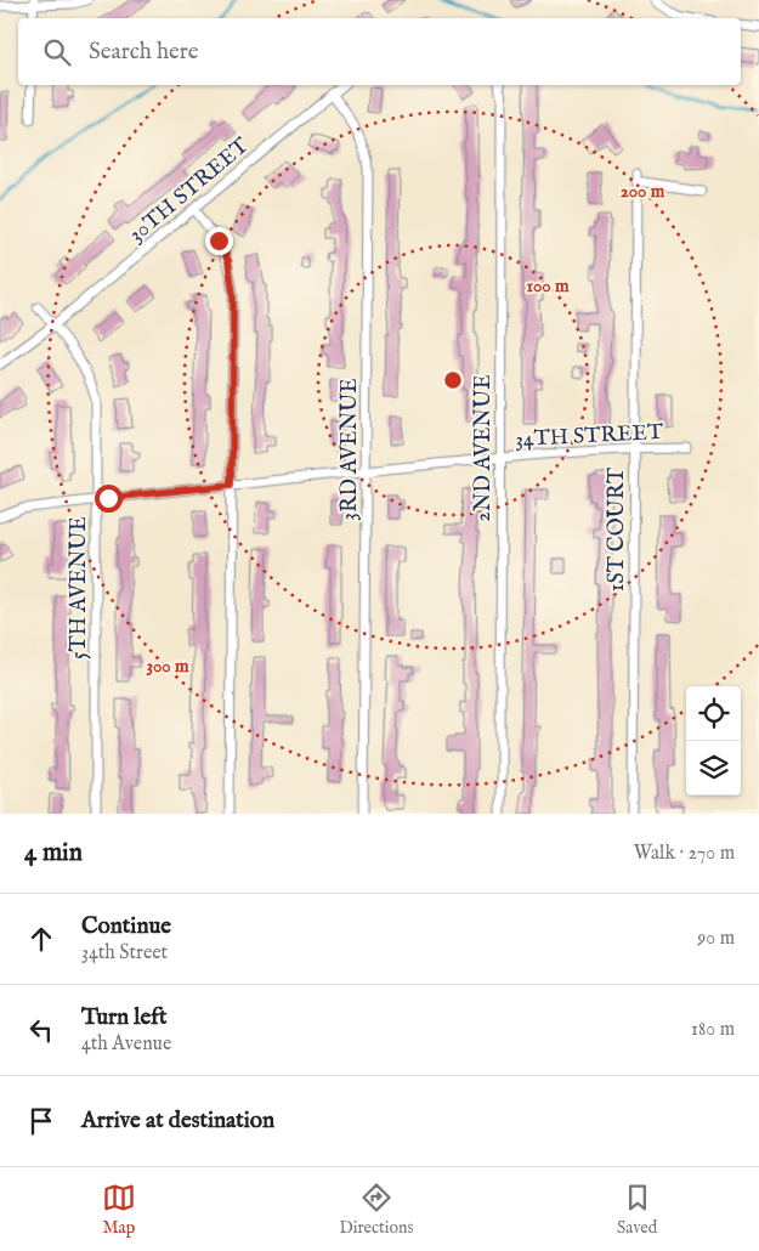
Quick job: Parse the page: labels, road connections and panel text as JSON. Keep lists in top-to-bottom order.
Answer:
{
  "streets": {
    "street": [
      "30TH STREET",
      "34TH STREET",
      "2ND AVENUE",
      "3RD AVENUE",
      "1ST COURT",
      "5TH AVENUE"
    ]
  },
  "crossings": [
    ["30TH STREET", "3RD AVENUE"],
    ["30TH STREET", "5TH AVENUE"],
    ["34TH STREET", "2ND AVENUE"],
    ["34TH STREET", "3RD AVENUE"],
    ["34TH STREET", "1ST COURT"],
    ["34TH STREET", "5TH AVENUE"]
  ],
  "page": {
    "search": "Search here",
    "heading": ["4 min", "Walk · 270 m"],
    "list": [
      ["Continue", "34th Street", "90 m"],
      ["Turn left", "4th Avenue", "180 m"],
      "Arrive at destination"
    ],
    "nav": ["Map", "Directions", "Saved"]
  },
  "rings": ["200 m", "100 m", "300 m"]
}
